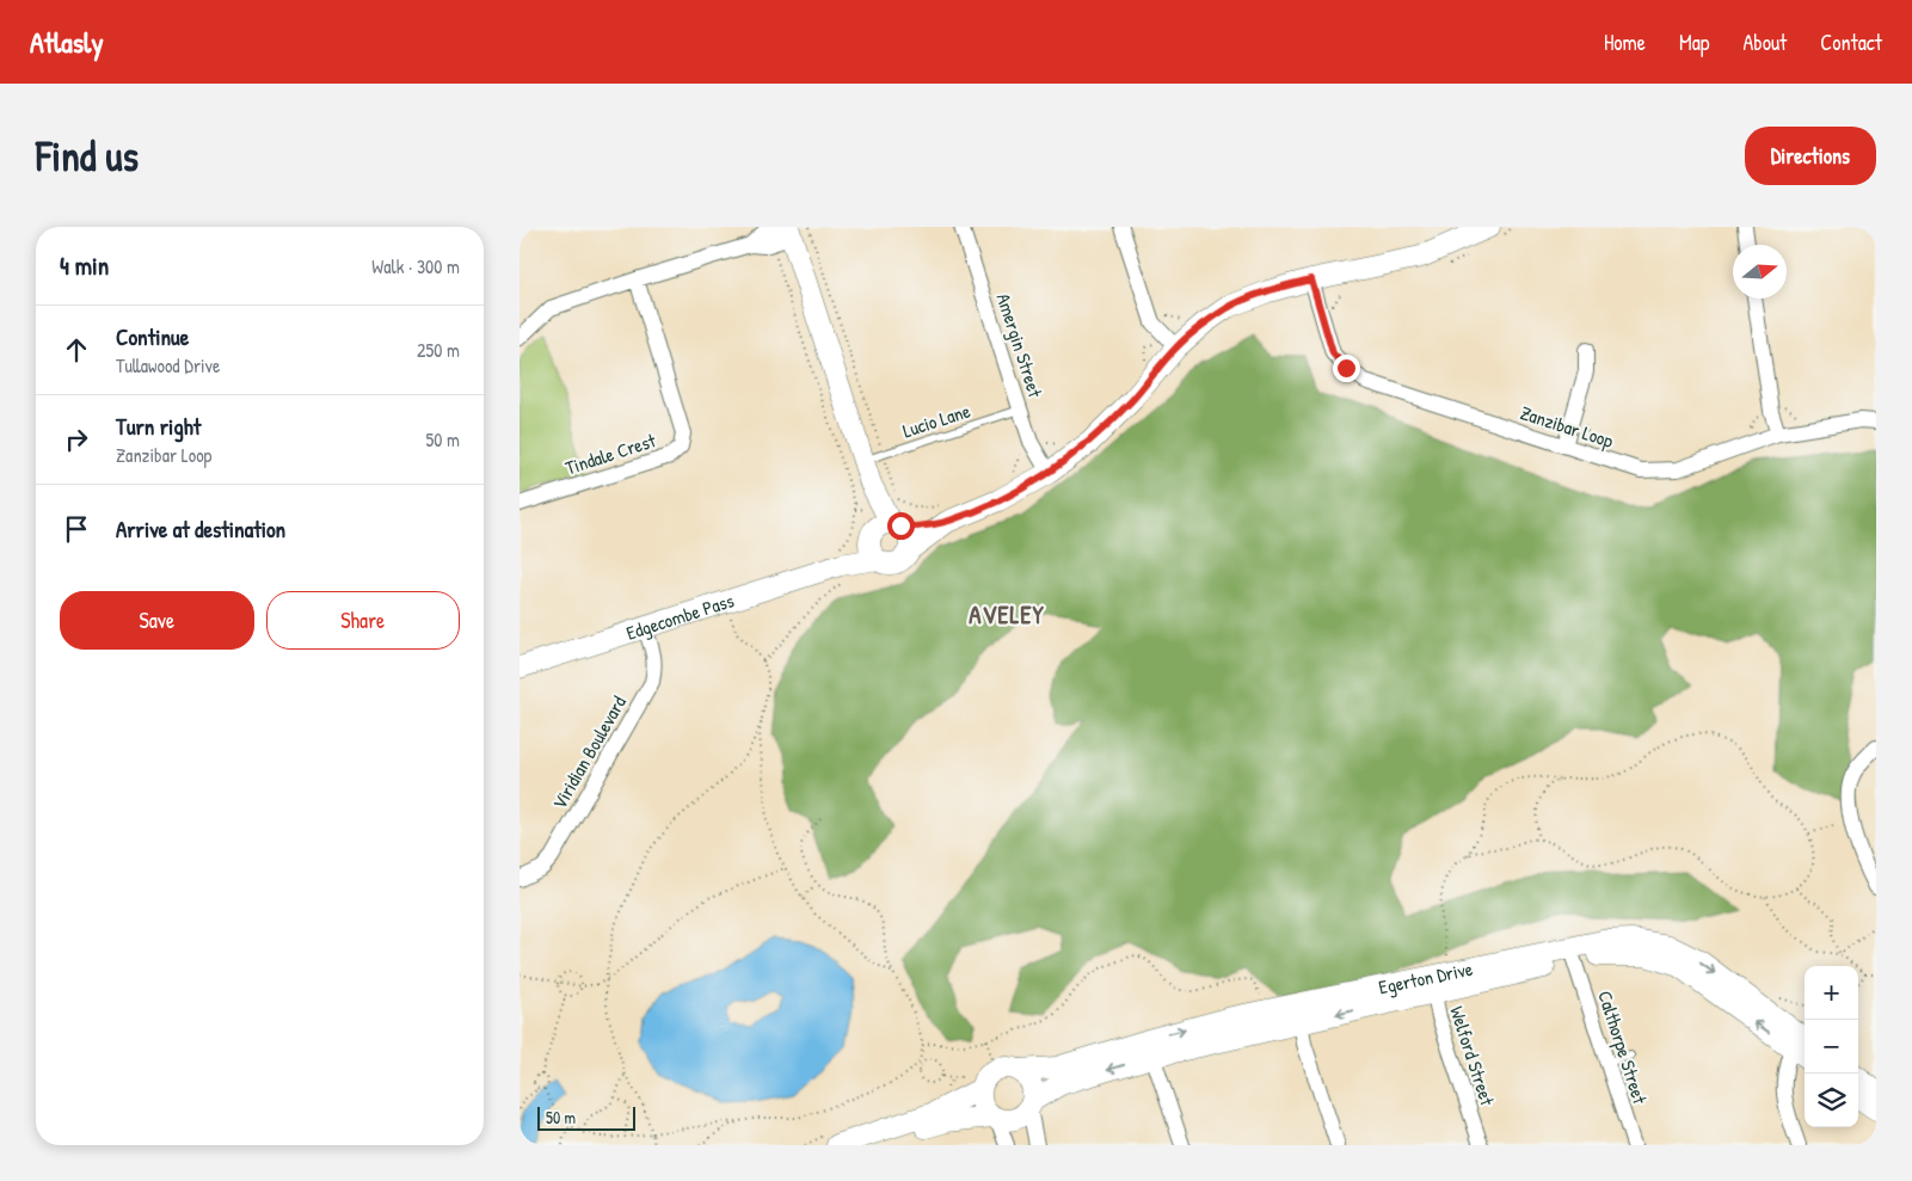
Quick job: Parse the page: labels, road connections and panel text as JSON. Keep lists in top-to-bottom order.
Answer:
{
  "streets": {
    "street": [
      "Amergin Street",
      "Zanzibar Loop",
      "Tindale Crest",
      "Edgecombe Pass",
      "Viridian Boulevard",
      "Egerton Drive",
      "Calthorpe Street",
      "Welford Street"
    ],
    "lane": ["Lucio Lane"]
  },
  "crossings": [
    ["Amergin Street", "Lucio Lane"],
    ["Edgecombe Pass", "Viridian Boulevard"],
    ["Egerton Drive", "Calthorpe Street"],
    ["Egerton Drive", "Welford Street"]
  ],
  "districts": ["AVELEY"],
  "scale_bar": "50 m",
  "north": "right",
  "page": {
    "header": "Atlasly",
    "nav": [
      "Home",
      "Map",
      "About",
      "Contact"
    ],
    "buttons": [
      "Directions",
      ["Save", "Share"]
    ],
    "title": "Find us",
    "heading": ["4 min", "Walk · 300 m"],
    "list": [
      ["Continue", "Tullawood Drive", "250 m"],
      ["Turn right", "Zanzibar Loop", "50 m"],
      "Arrive at destination"
    ],
    "map_buttons": ["+", "−"],
    "scale": "50 m"
  }
}
